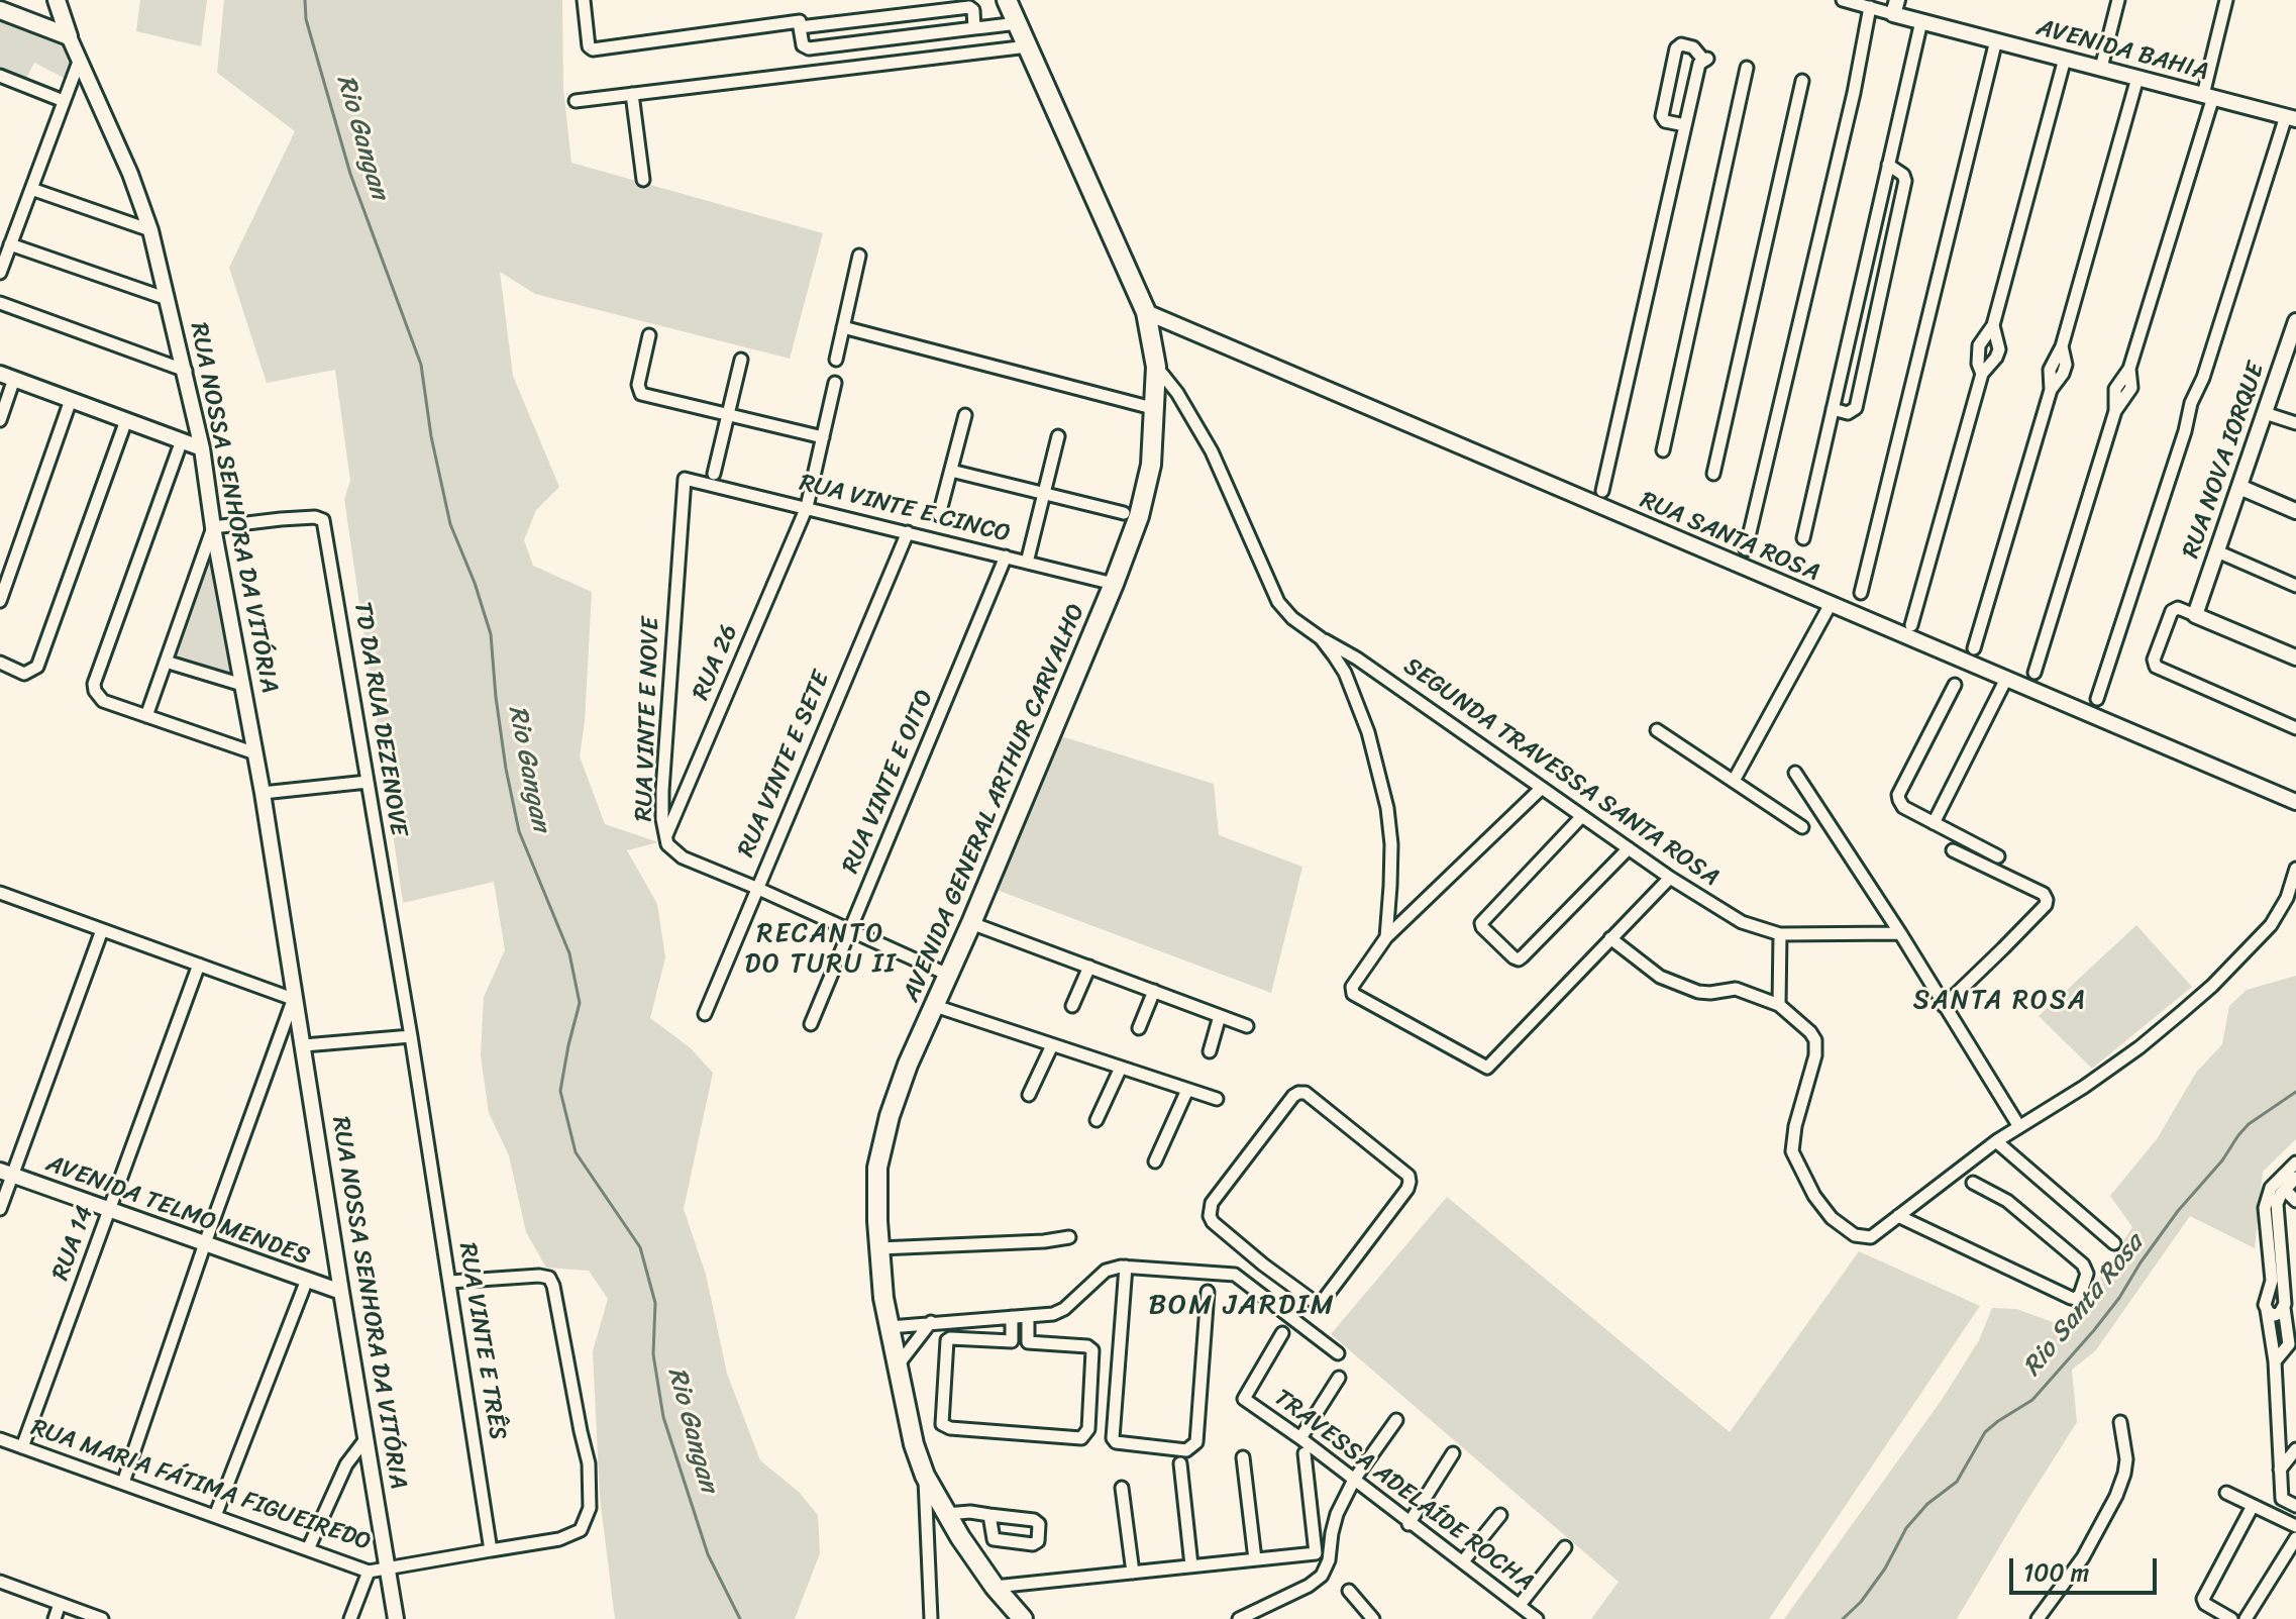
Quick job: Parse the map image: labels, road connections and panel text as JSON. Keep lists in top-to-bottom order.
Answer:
{
  "streets": {
    "main road": ["RUA NOSSA SENHORA DA VITÓRIA", "AVENIDA GENERAL ARTHUR CARVALHO"],
    "street": [
      "AVENIDA BAHIA",
      "RUA NOVA IORQUE",
      "RUA VINTE E CINCO",
      "RUA SANTA ROSA",
      "RUA 26",
      "TD DA RUA DEZENOVE",
      "RUA VINTE E NOVE",
      "RUA VINTE E SETE",
      "SEGUNDA TRAVESSA SANTA ROSA",
      "RUA VINTE E OITO",
      "AVENIDA TELMO MENDES",
      "RUA 14",
      "RUA VINTE E TRÊS",
      "RUA MARIA FÁTIMA FIGUEIREDO",
      "TRAVESSA ADELAÍDE ROCHA"
    ]
  },
  "crossings": [
    ["RUA NOSSA SENHORA DA VITÓRIA", "TD DA RUA DEZENOVE"],
    ["RUA NOSSA SENHORA DA VITÓRIA", "AVENIDA TELMO MENDES"],
    ["RUA NOSSA SENHORA DA VITÓRIA", "RUA MARIA FÁTIMA FIGUEIREDO"],
    ["RUA VINTE E CINCO", "RUA 26"],
    ["RUA VINTE E CINCO", "RUA VINTE E NOVE"],
    ["RUA VINTE E CINCO", "RUA VINTE E SETE"],
    ["RUA VINTE E CINCO", "RUA VINTE E OITO"],
    ["RUA VINTE E CINCO", "AVENIDA GENERAL ARTHUR CARVALHO"],
    ["RUA SANTA ROSA", "AVENIDA GENERAL ARTHUR CARVALHO"],
    ["RUA 26", "RUA VINTE E NOVE"],
    ["TD DA RUA DEZENOVE", "RUA VINTE E TRÊS"],
    ["RUA VINTE E NOVE", "RUA VINTE E SETE"],
    ["RUA VINTE E NOVE", "RUA VINTE E OITO"],
    ["RUA VINTE E NOVE", "AVENIDA GENERAL ARTHUR CARVALHO"],
    ["AVENIDA TELMO MENDES", "RUA 14"],
    ["RUA 14", "RUA MARIA FÁTIMA FIGUEIREDO"]
  ],
  "districts": ["RECANTO DO TURU II", "SANTA ROSA", "BOM JARDIM"],
  "water": ["Rio Gangan", "Rio Santa Rosa"],
  "scale_bar": "100 m"
}
